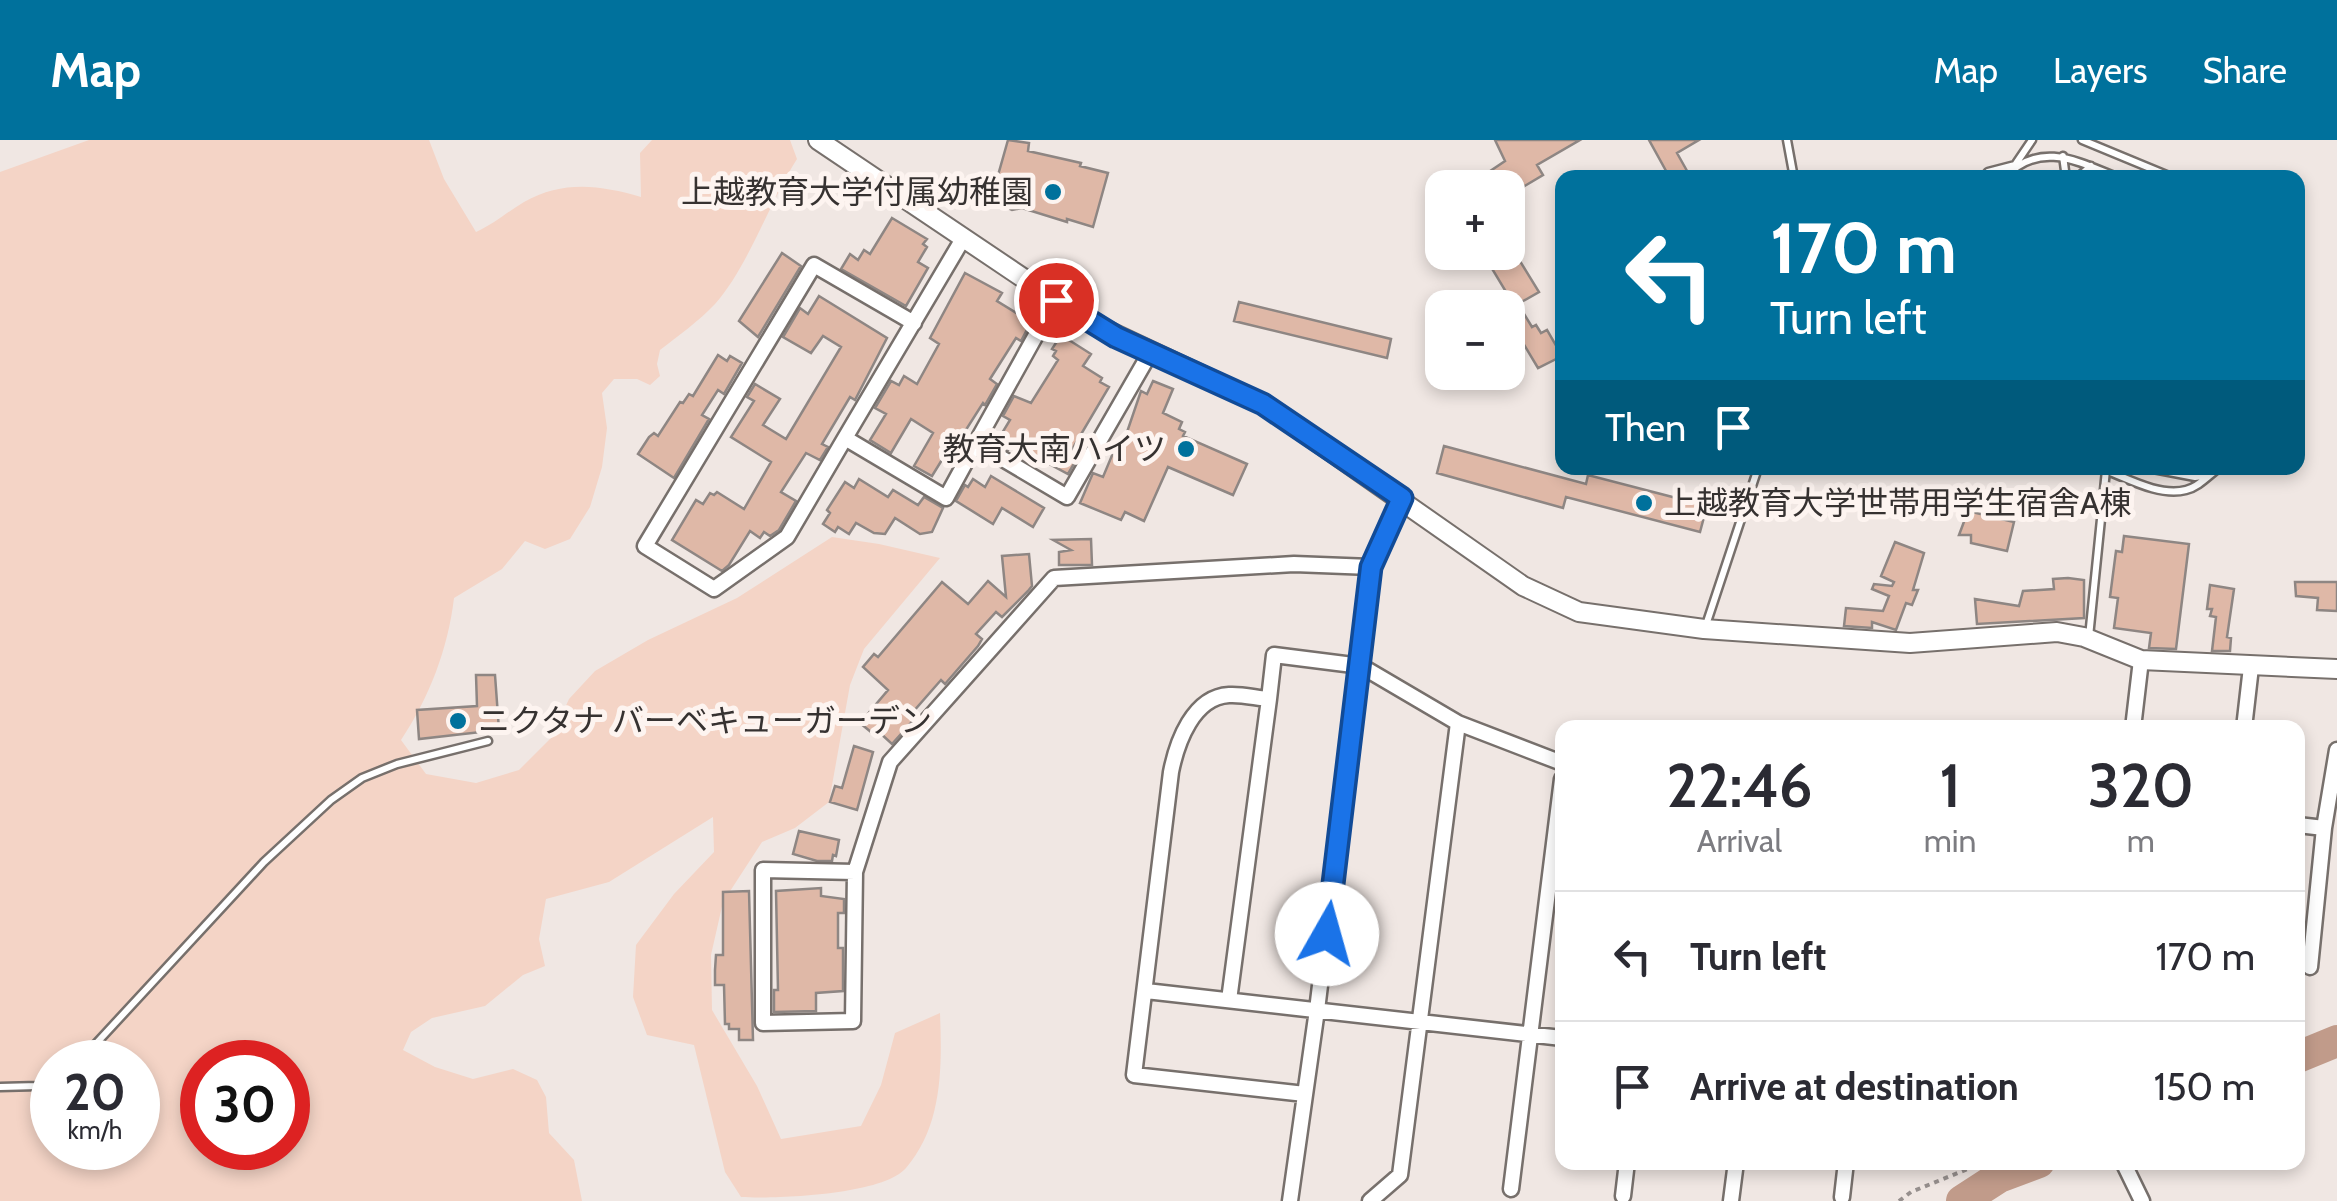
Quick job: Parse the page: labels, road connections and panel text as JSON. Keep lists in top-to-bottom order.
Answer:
{
  "places": [
    "上越教育大学付属幼稚園",
    "教育大南ハイツ",
    "上越教育大学世帯用学生宿舎A棟",
    "ニクタナ バーベキューガーデン"
  ],
  "page": {
    "header": "Map",
    "nav": ["Map", "Layers", "Share"],
    "map_buttons": ["+", "−"],
    "turn": ["170 m", "Turn left"],
    "then": "Then",
    "eta": [
      "22:46",
      "Arrival",
      "1",
      "min",
      "320",
      "m"
    ],
    "list": [
      {
        "name": "Turn left",
        "value": "170 m"
      },
      {
        "name": "Arrive at destination",
        "value": "150 m"
      }
    ],
    "speed": "20 km/h",
    "limit": "30"
  }
}
